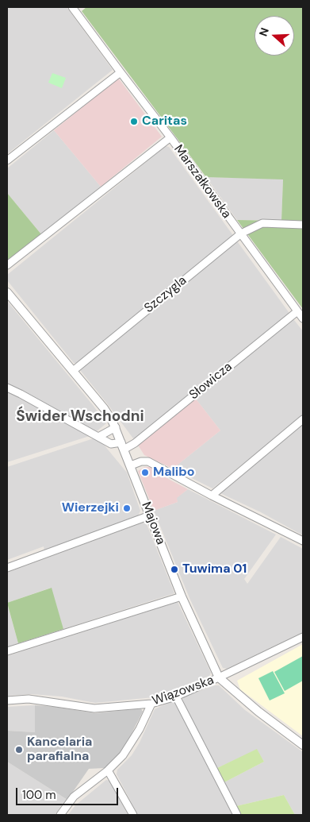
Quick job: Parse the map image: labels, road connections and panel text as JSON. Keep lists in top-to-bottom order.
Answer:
{
  "streets": {
    "street": [
      "Marszałkowska",
      "Szczygla",
      "Słowicza",
      "Majowa",
      "Wiązowska"
    ]
  },
  "crossings": [
    ["Marszałkowska", "Szczygla"],
    ["Marszałkowska", "Słowicza"],
    ["Szczygla", "Majowa"],
    ["Słowicza", "Majowa"],
    ["Majowa", "Wiązowska"]
  ],
  "districts": ["Świder Wschodni"],
  "places": [
    "Caritas",
    "Malibo",
    "Wierzejki",
    "Tuwima 01",
    "Kancelaria parafialna"
  ],
  "scale_bar": "100 m",
  "north": "left"
}
